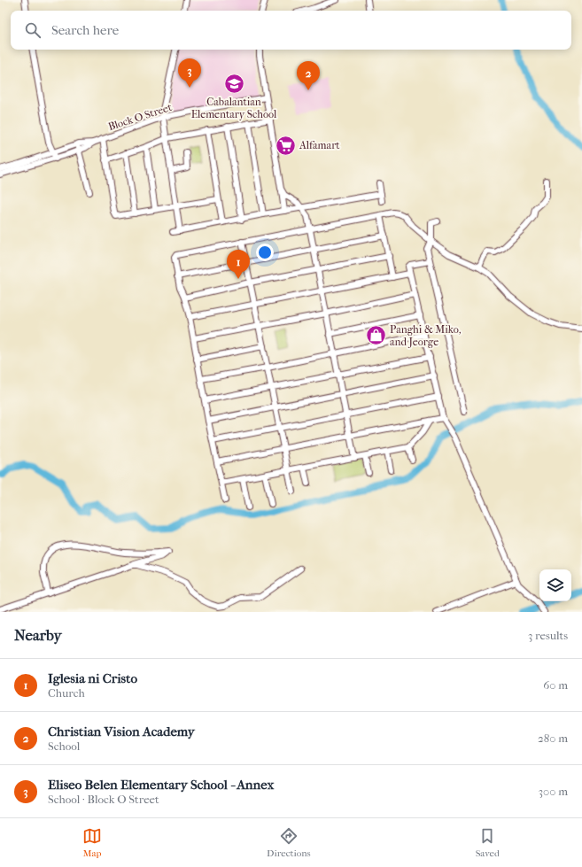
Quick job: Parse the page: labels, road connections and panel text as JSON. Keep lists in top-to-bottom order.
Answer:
{
  "streets": {
    "street": ["Block O Street"]
  },
  "places": {
    "school or university": ["Cabalantian Elementary School"],
    "supermarket": ["Alfamart"],
    "shop": ["Panghi & Miko, and Jeorge"]
  },
  "page": {
    "search": "Search here",
    "pins": ["3", "2", "1"],
    "heading": ["Nearby", "3 results"],
    "list": [
      {
        "mark": "1",
        "name": "Iglesia ni Cristo",
        "note": "Church",
        "value": "60 m"
      },
      {
        "mark": "2",
        "name": "Christian Vision Academy",
        "note": "School",
        "value": "280 m"
      },
      {
        "mark": "3",
        "name": "Eliseo Belen Elementary School - Annex",
        "note": "School · Block O Street",
        "value": "300 m"
      }
    ],
    "nav": ["Map", "Directions", "Saved"]
  }
}
